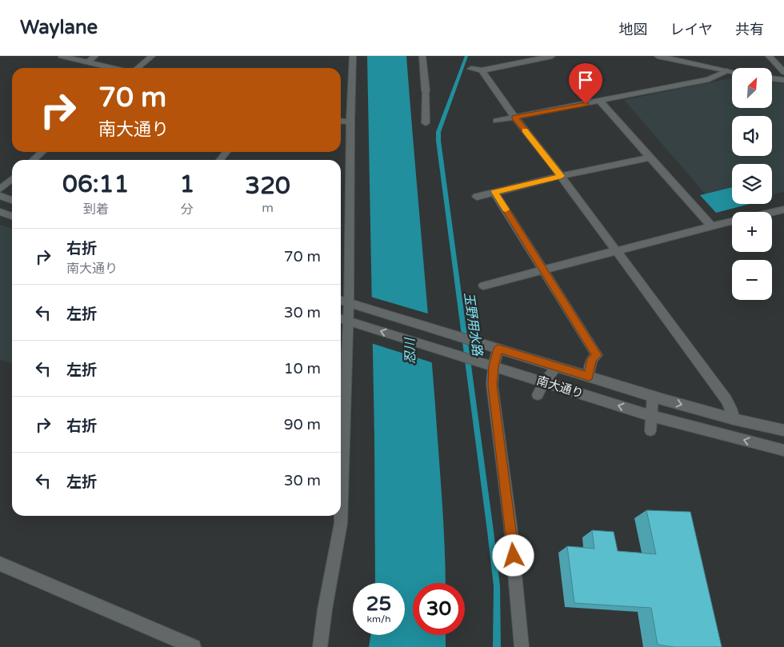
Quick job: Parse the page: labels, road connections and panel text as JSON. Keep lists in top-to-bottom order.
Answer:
{
  "streets": {
    "street": ["南大通り"]
  },
  "water": ["玉野用水路", "忍川"],
  "north": "top right",
  "page": {
    "header": "Waylane",
    "nav": ["地図", "レイヤ", "共有"],
    "map_buttons": ["+", "−"],
    "turn": ["70 m", "南大通り"],
    "eta": [
      "06:11",
      "到着",
      "1",
      "分",
      "320",
      "m"
    ],
    "list": [
      {
        "name": "右折",
        "note": "南大通り",
        "value": "70 m"
      },
      {
        "name": "左折",
        "value": "30 m"
      },
      {
        "name": "左折",
        "value": "10 m"
      },
      {
        "name": "右折",
        "value": "90 m"
      },
      {
        "name": "左折",
        "value": "30 m"
      }
    ],
    "speed": "25 km/h",
    "limit": "30"
  }
}
